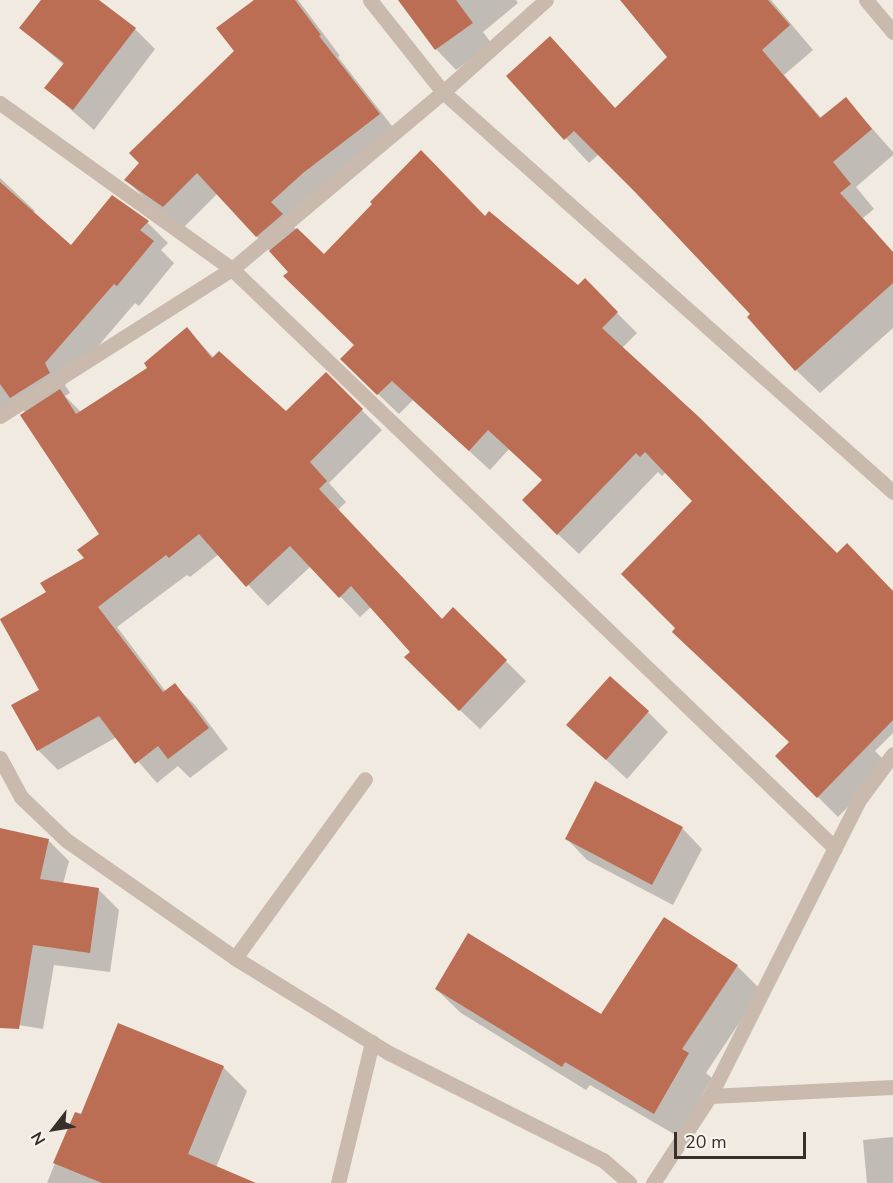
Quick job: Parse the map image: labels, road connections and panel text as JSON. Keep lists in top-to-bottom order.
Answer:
{
  "scale_bar": "20 m",
  "north": "bottom left"
}
